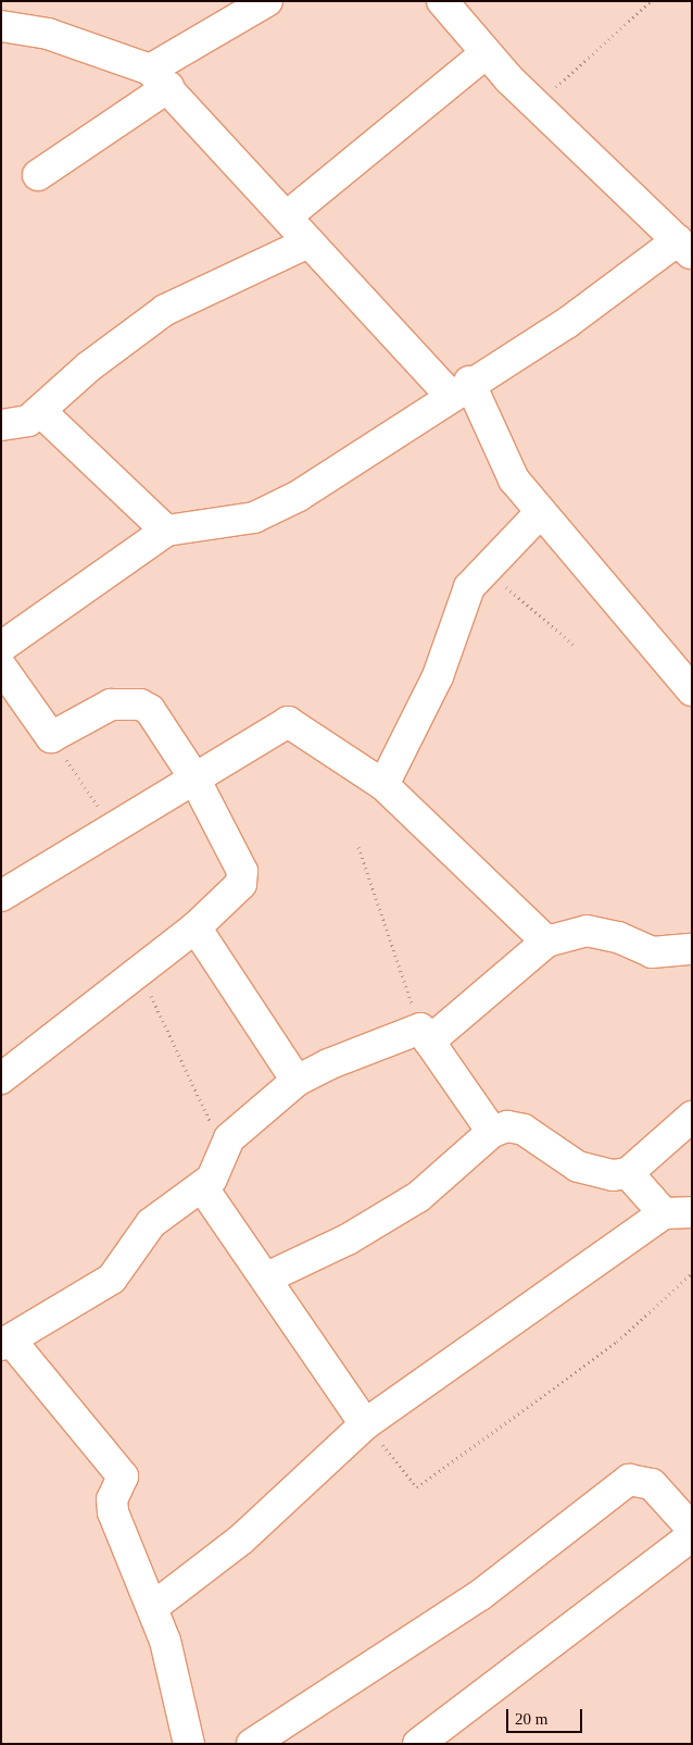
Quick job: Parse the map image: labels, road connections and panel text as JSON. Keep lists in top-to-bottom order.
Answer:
{
  "scale_bar": "20 m"
}
